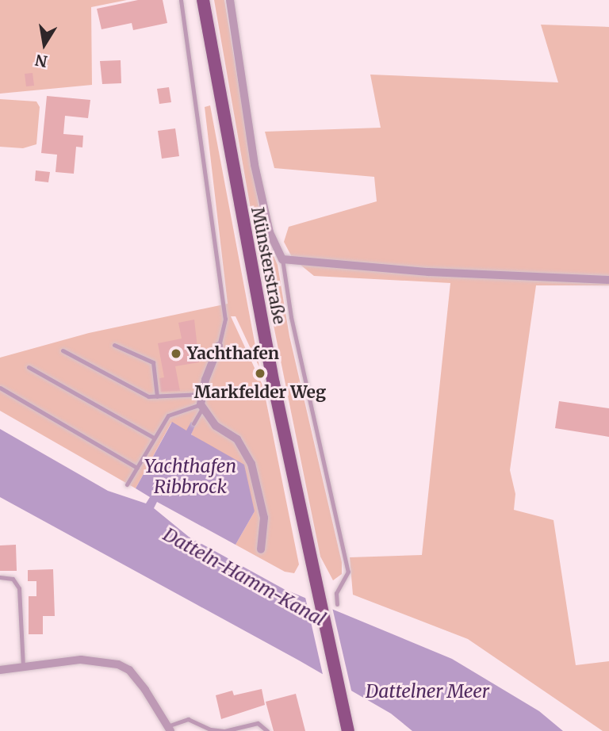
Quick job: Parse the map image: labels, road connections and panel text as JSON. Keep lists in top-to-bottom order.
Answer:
{
  "streets": {
    "main road": ["Münsterstraße"]
  },
  "water": ["Yachthafen Ribbrock", "Datteln-Hamm-Kanal", "Dattelner Meer"],
  "places": ["Yachthafen", "Markfelder Weg"],
  "north": "bottom"
}
